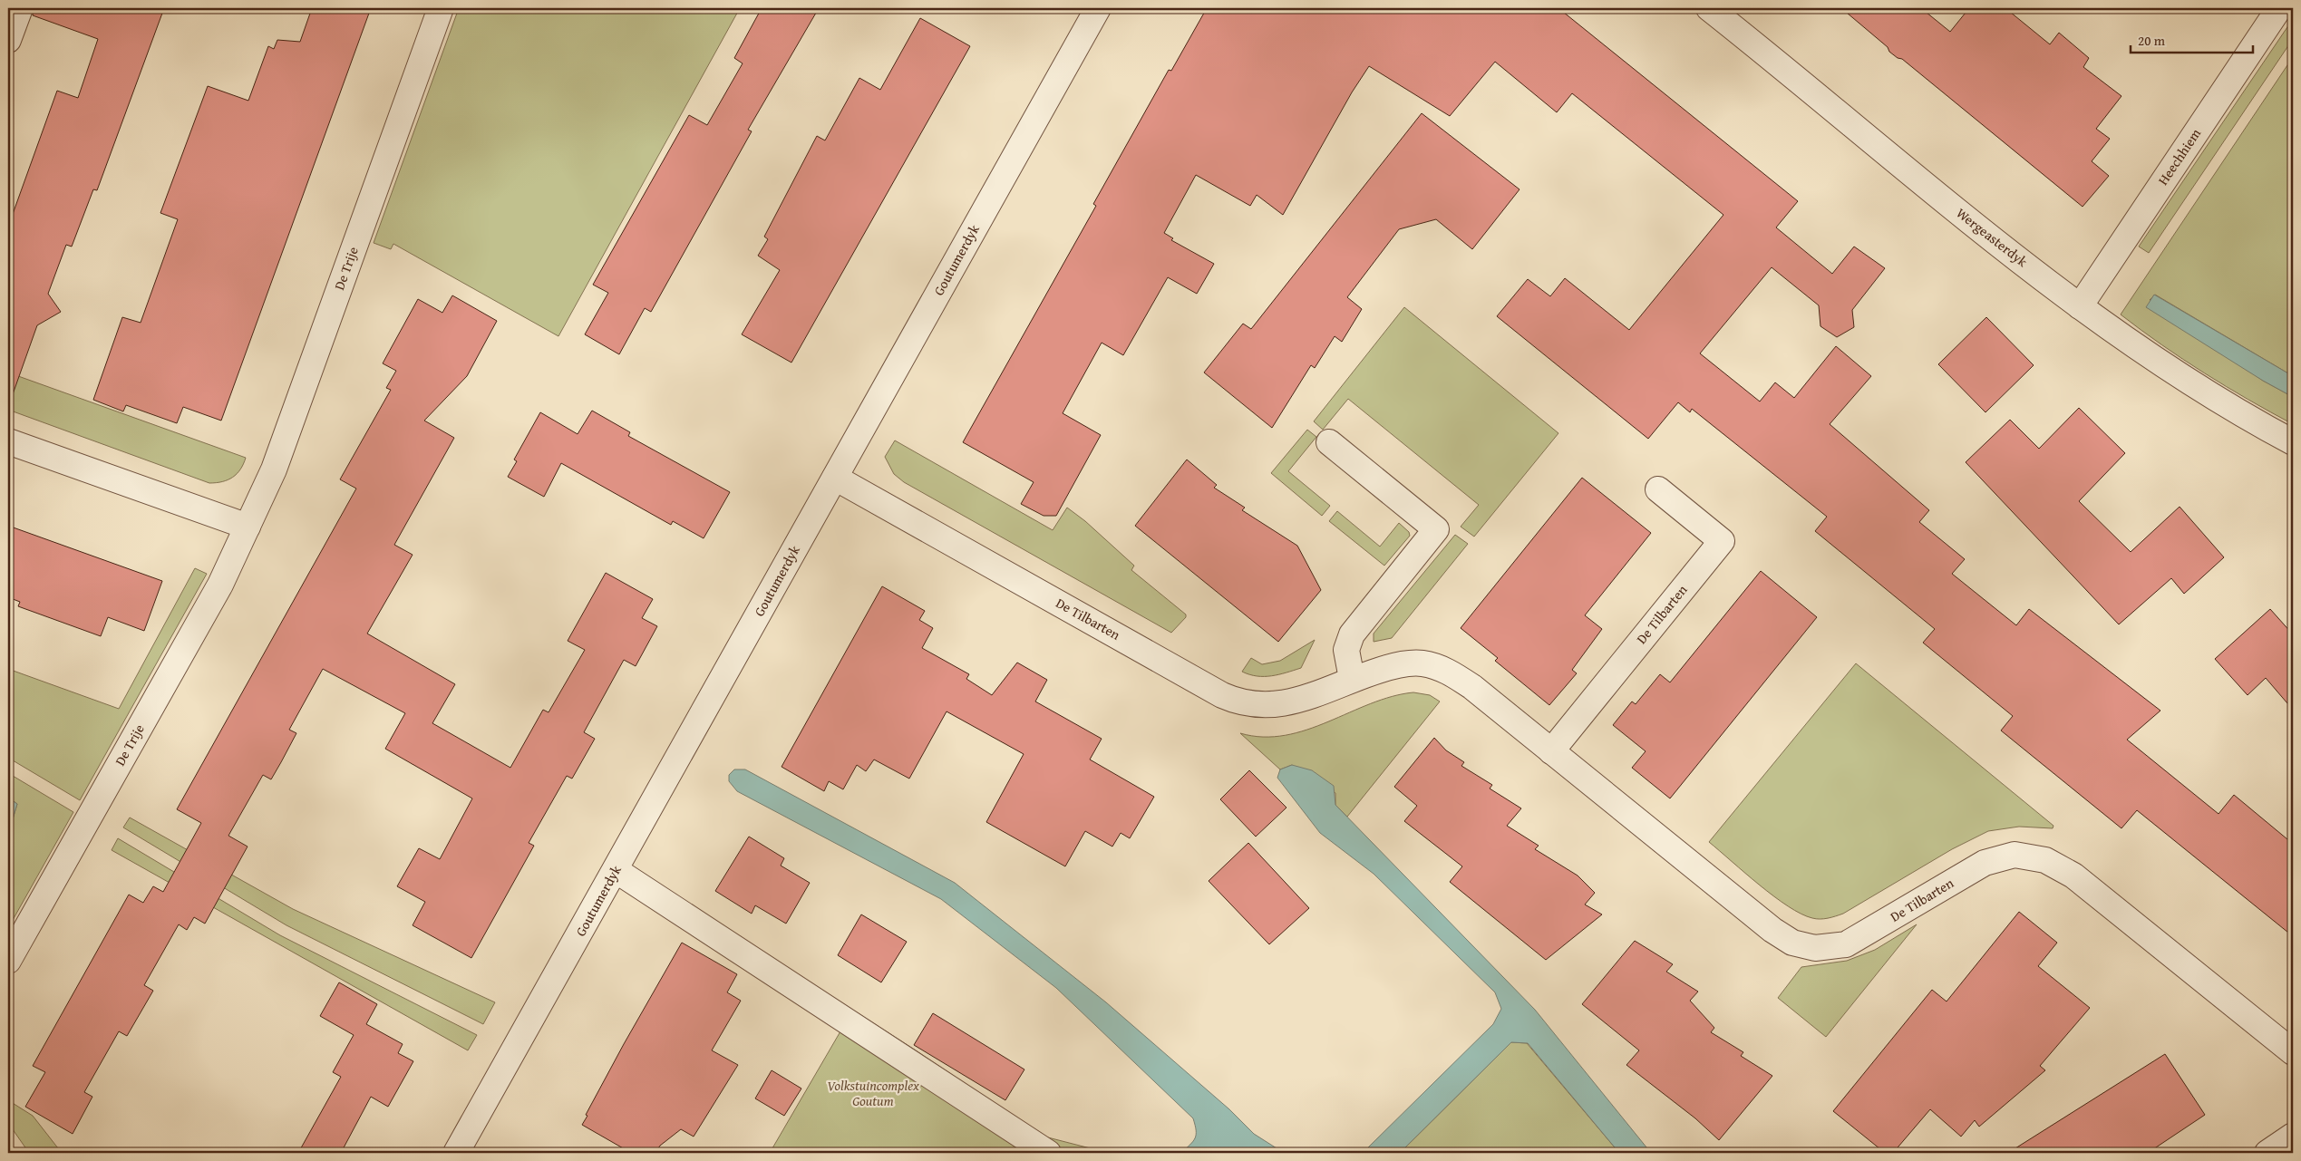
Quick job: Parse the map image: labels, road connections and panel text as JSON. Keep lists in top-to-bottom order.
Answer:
{
  "streets": {
    "street": [
      "Heechhiem",
      "Wergeasterdyk",
      "Goutumerdyk",
      "De Trije",
      "De Tilbarten"
    ]
  },
  "crossings": [
    ["Heechhiem", "Wergeasterdyk"],
    ["Goutumerdyk", "De Tilbarten"]
  ],
  "parks": ["Volkstuincomplex Goutum"],
  "scale_bar": "20 m"
}
